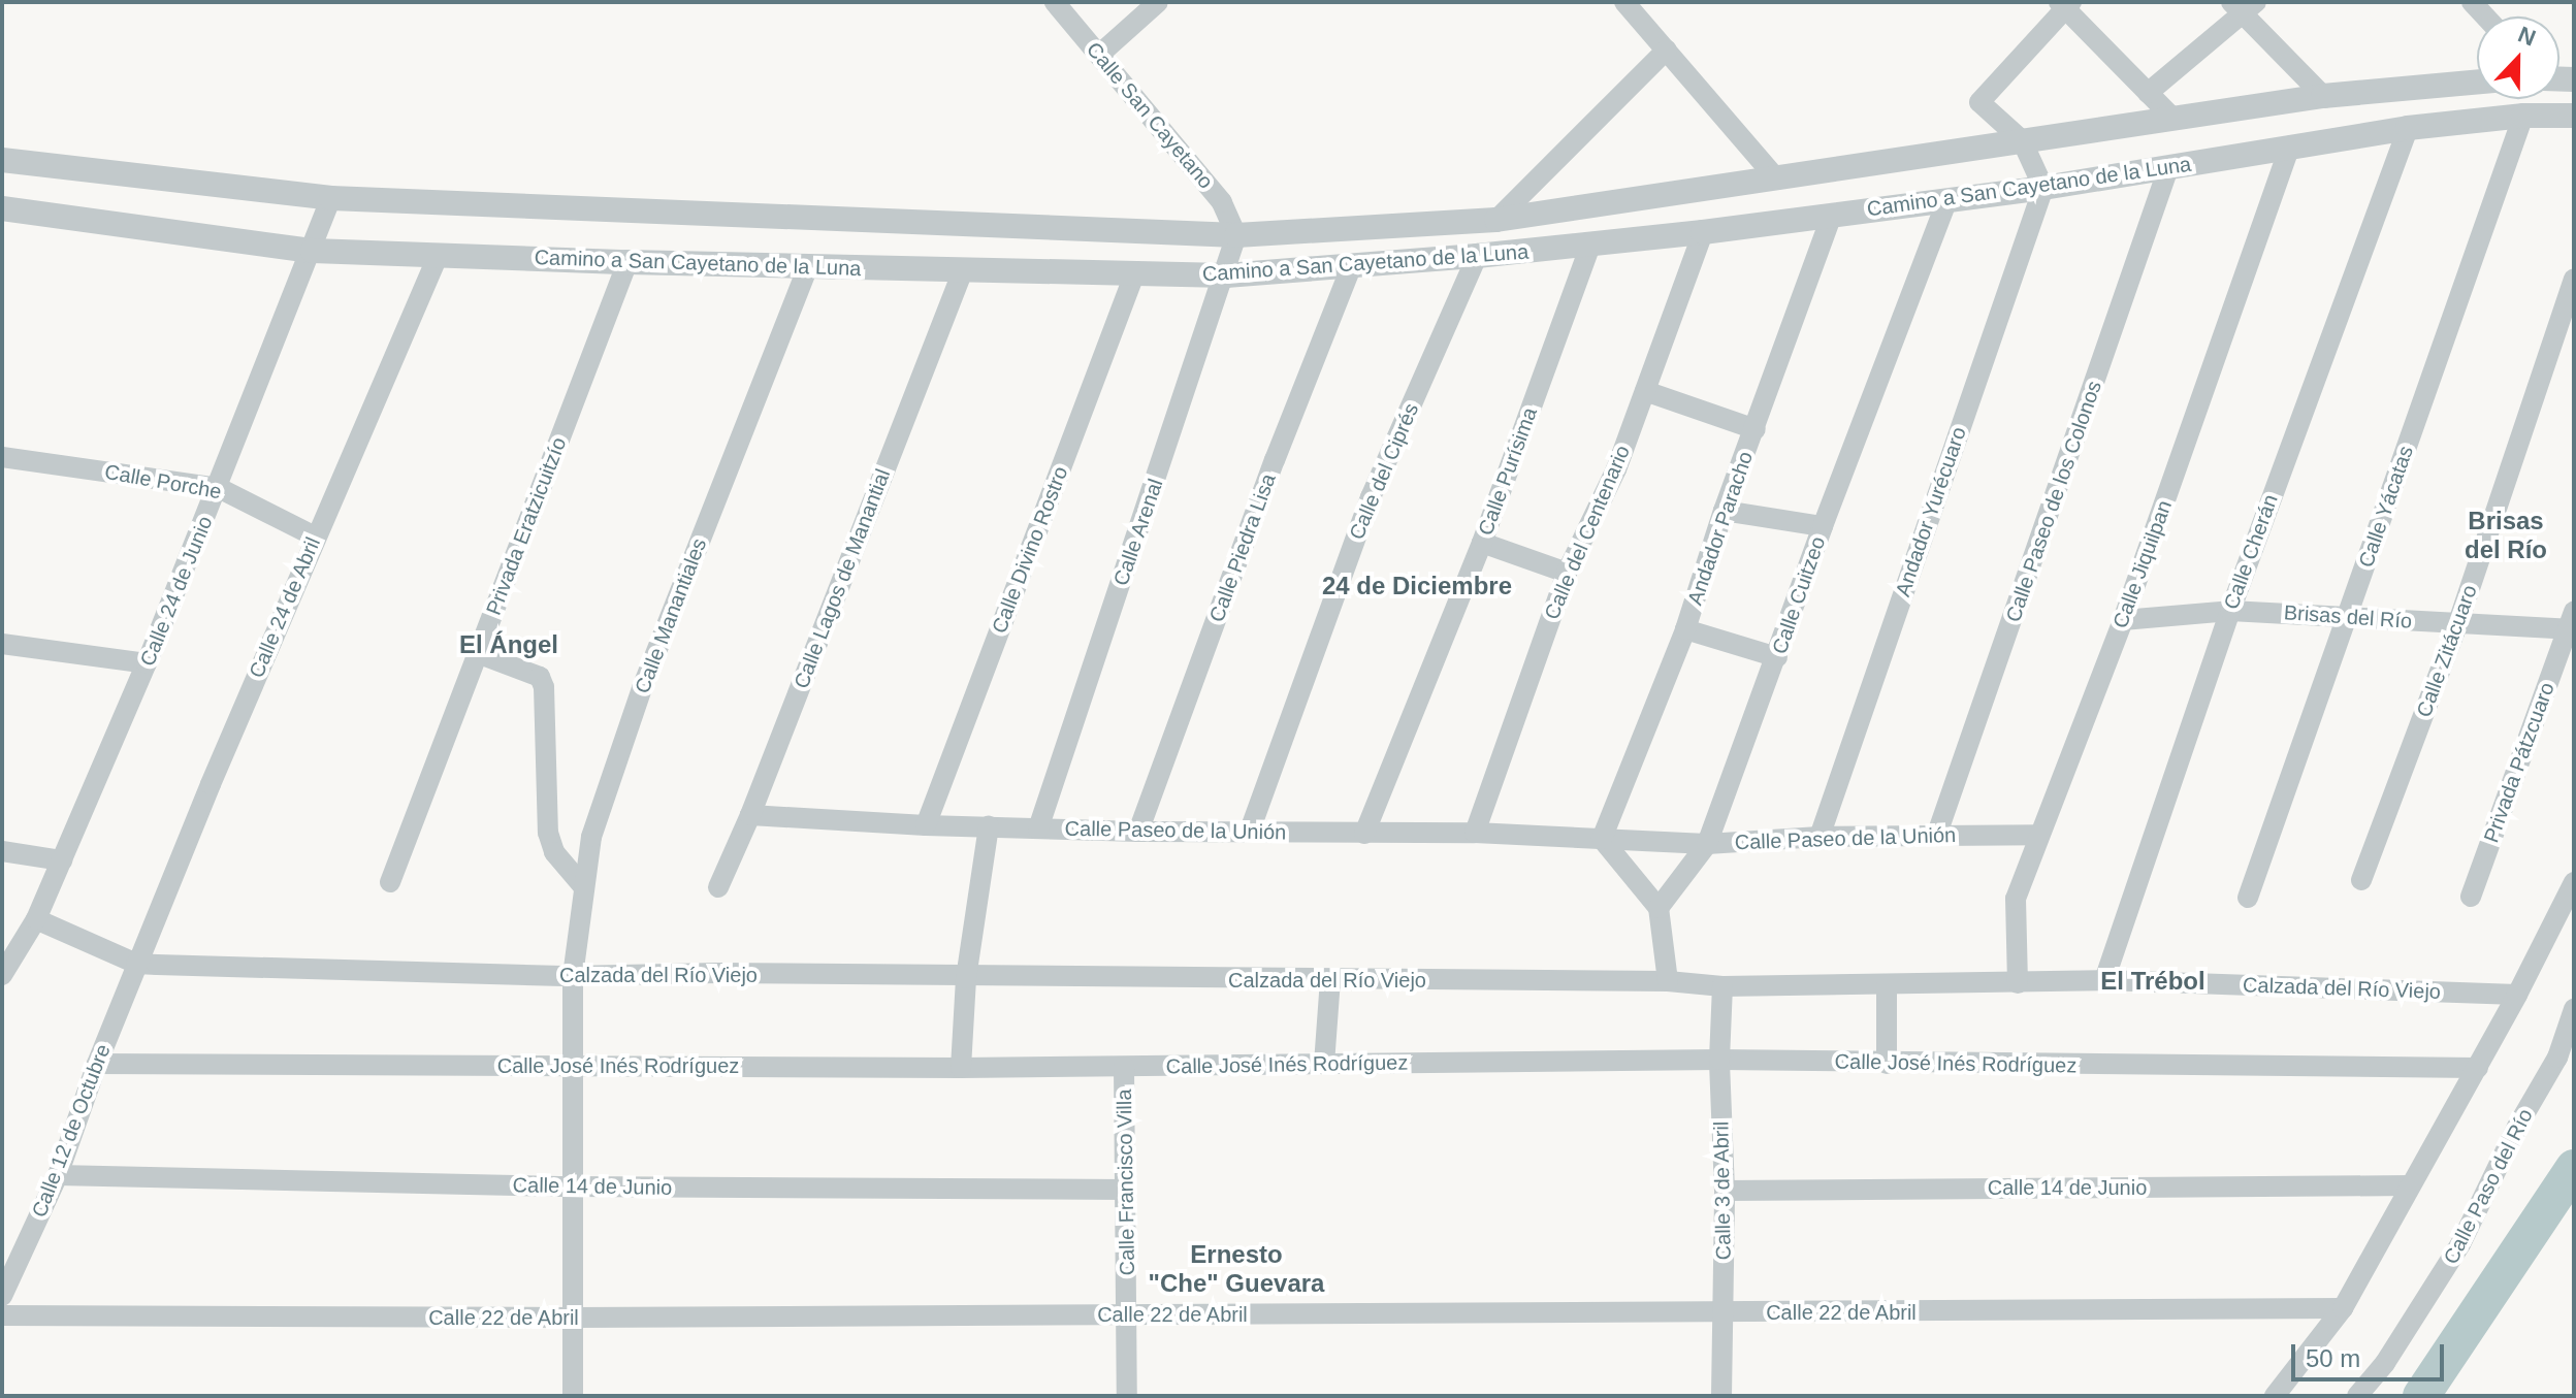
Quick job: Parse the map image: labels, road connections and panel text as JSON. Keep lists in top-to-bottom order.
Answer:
{
  "streets": {
    "street": [
      "Calle San Cayetano",
      "Camino a San Cayetano de la Luna",
      "Calle del Ciprés",
      "Calle Purísima",
      "Calle Porche",
      "Calle Paseo de los Colonos",
      "Calle Yácatas",
      "Andador Yurécuaro",
      "Privada Eratzicuitzío",
      "Andador Paracho",
      "Calle Arenal",
      "Calle del Centenario",
      "Calle Piedra Lisa",
      "Calle Divino Rostro",
      "Calle Cherán",
      "Calle Jiquilpan",
      "Calle Lagos de Manantial",
      "Calle 24 de Junio",
      "Calle Cuitzeo",
      "Calle 24 de Abril",
      "Calle Manantiales",
      "Brisas del Río",
      "Calle Zitácuaro",
      "Privada Pátzcuaro",
      "Calle Paseo de la Unión",
      "Calzada del Río Viejo",
      "Calle José Inés Rodríguez",
      "Calle 12 de Octubre",
      "Calle Francisco Villa",
      "Calle 14 de Junio",
      "Calle Paso del Río",
      "Calle 3 de Abril",
      "Calle 22 de Abril"
    ]
  },
  "crossings": [
    ["Calle San Cayetano", "Camino a San Cayetano de la Luna"],
    ["Calle San Cayetano", "Calle Arenal"],
    ["Camino a San Cayetano de la Luna", "Calle del Ciprés"],
    ["Camino a San Cayetano de la Luna", "Calle Purísima"],
    ["Camino a San Cayetano de la Luna", "Calle Paseo de los Colonos"],
    ["Camino a San Cayetano de la Luna", "Calle Yácatas"],
    ["Camino a San Cayetano de la Luna", "Andador Yurécuaro"],
    ["Camino a San Cayetano de la Luna", "Privada Eratzicuitzío"],
    ["Camino a San Cayetano de la Luna", "Andador Paracho"],
    ["Camino a San Cayetano de la Luna", "Calle Arenal"],
    ["Camino a San Cayetano de la Luna", "Calle del Centenario"],
    ["Camino a San Cayetano de la Luna", "Calle Piedra Lisa"],
    ["Camino a San Cayetano de la Luna", "Calle Divino Rostro"],
    ["Camino a San Cayetano de la Luna", "Calle Cherán"],
    ["Camino a San Cayetano de la Luna", "Calle Jiquilpan"],
    ["Camino a San Cayetano de la Luna", "Calle Lagos de Manantial"],
    ["Camino a San Cayetano de la Luna", "Calle 24 de Junio"],
    ["Camino a San Cayetano de la Luna", "Calle Cuitzeo"],
    ["Camino a San Cayetano de la Luna", "Calle 24 de Abril"],
    ["Camino a San Cayetano de la Luna", "Calle Manantiales"],
    ["Calle del Ciprés", "Calle Paseo de la Unión"],
    ["Calle Purísima", "Calle Paseo de la Unión"],
    ["Calle Porche", "Calle 24 de Junio"],
    ["Calle Porche", "Calle 24 de Abril"],
    ["Calle Paseo de los Colonos", "Calle Paseo de la Unión"],
    ["Calle Yácatas", "Brisas del Río"],
    ["Andador Yurécuaro", "Calle Paseo de la Unión"],
    ["Andador Paracho", "Calle Paseo de la Unión"],
    ["Calle Arenal", "Calle Paseo de la Unión"],
    ["Calle del Centenario", "Calle Paseo de la Unión"],
    ["Calle Piedra Lisa", "Calle Paseo de la Unión"],
    ["Calle Divino Rostro", "Calle Paseo de la Unión"],
    ["Calle Cherán", "Brisas del Río"],
    ["Calle Cherán", "Calzada del Río Viejo"],
    ["Calle Jiquilpan", "Brisas del Río"],
    ["Calle Jiquilpan", "Calle Paseo de la Unión"],
    ["Calle Jiquilpan", "Calzada del Río Viejo"],
    ["Calle Lagos de Manantial", "Calle Paseo de la Unión"],
    ["Calle Cuitzeo", "Calle Paseo de la Unión"],
    ["Calle 24 de Abril", "Calzada del Río Viejo"],
    ["Calle 24 de Abril", "Calle 12 de Octubre"],
    ["Calle Manantiales", "Calzada del Río Viejo"],
    ["Calle Manantiales", "Calle José Inés Rodríguez"],
    ["Calle Manantiales", "Calle 14 de Junio"],
    ["Calle Manantiales", "Calle 22 de Abril"],
    ["Brisas del Río", "Calle Zitácuaro"],
    ["Brisas del Río", "Privada Pátzcuaro"],
    ["Calzada del Río Viejo", "Calle 12 de Octubre"],
    ["Calzada del Río Viejo", "Calle 3 de Abril"],
    ["Calle José Inés Rodríguez", "Calle 12 de Octubre"],
    ["Calle José Inés Rodríguez", "Calle Francisco Villa"],
    ["Calle José Inés Rodríguez", "Calle 3 de Abril"],
    ["Calle 12 de Octubre", "Calle 14 de Junio"],
    ["Calle Francisco Villa", "Calle 14 de Junio"],
    ["Calle Francisco Villa", "Calle 22 de Abril"],
    ["Calle 14 de Junio", "Calle 3 de Abril"],
    ["Calle 3 de Abril", "Calle 22 de Abril"]
  ],
  "districts": [
    "Brisas del Río",
    "24 de Diciembre",
    "El Ángel",
    "El Trébol",
    "Ernesto \"Che\" Guevara"
  ],
  "scale_bar": "50 m",
  "north": "top"
}
